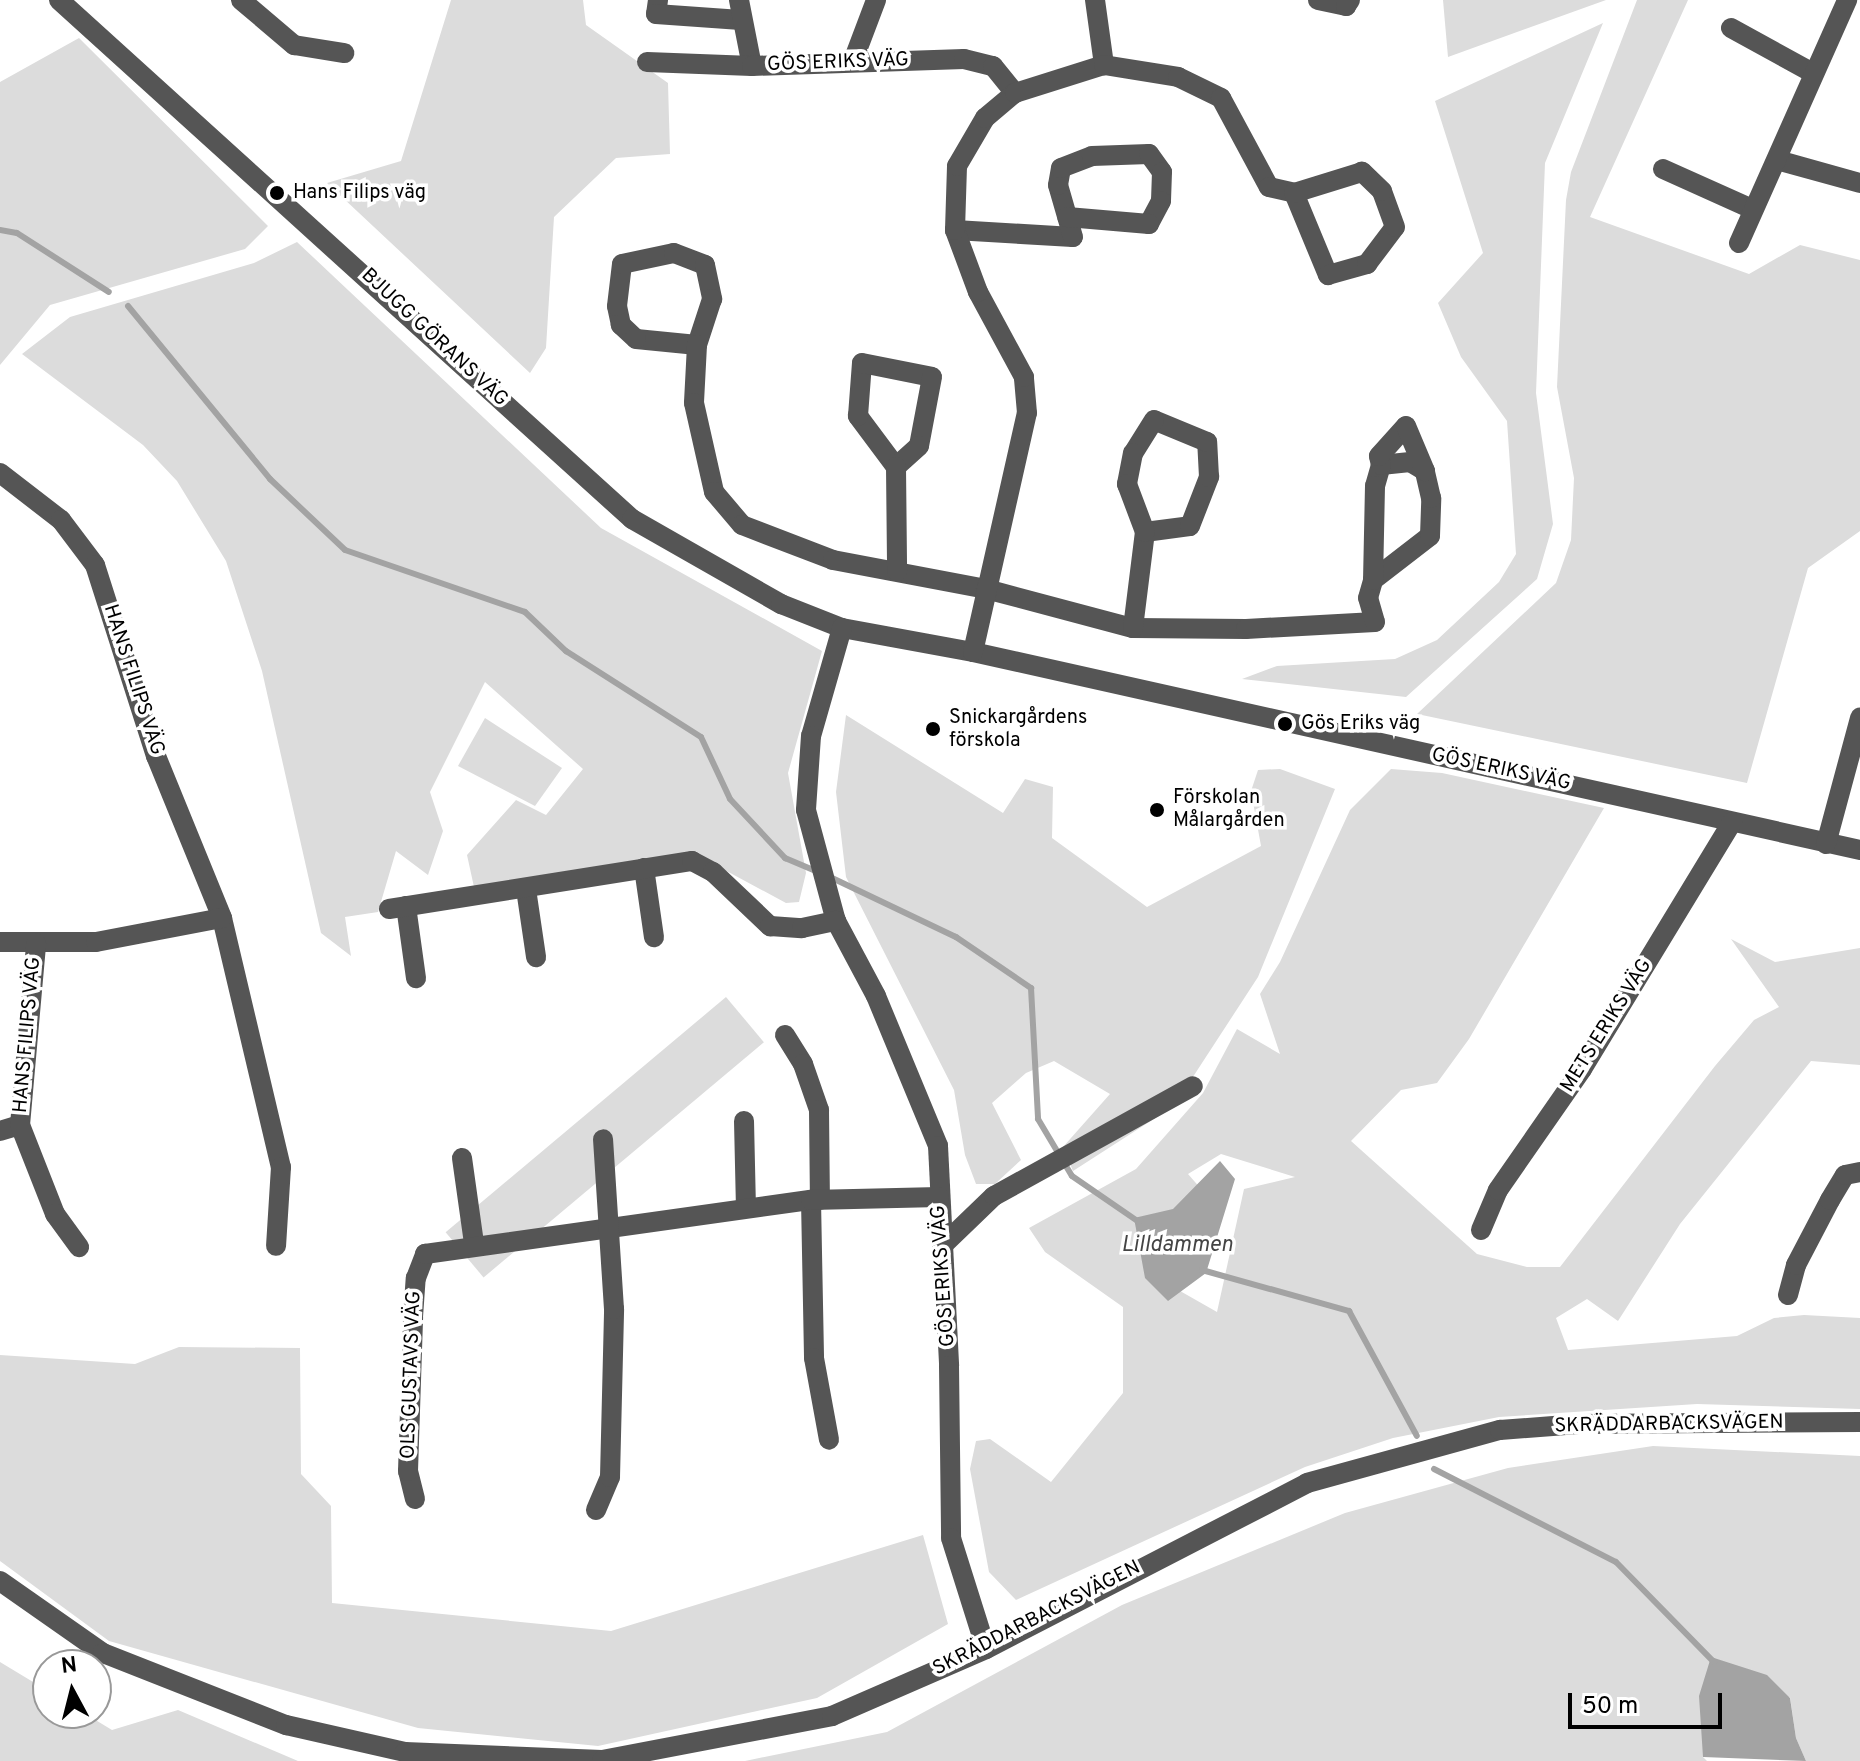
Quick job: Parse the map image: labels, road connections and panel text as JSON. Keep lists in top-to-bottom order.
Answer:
{
  "streets": {
    "street": [
      "GÖS ERIKS VÄG",
      "BJUGG GÖRANS VÄG",
      "HANS FILIPS VÄG",
      "METS ERIKS VÄG",
      "OLS GUSTAVS VÄG",
      "SKRÄDDARBACKSVÄGEN"
    ]
  },
  "crossings": [
    ["GÖS ERIKS VÄG", "BJUGG GÖRANS VÄG"],
    ["GÖS ERIKS VÄG", "METS ERIKS VÄG"],
    ["GÖS ERIKS VÄG", "OLS GUSTAVS VÄG"],
    ["GÖS ERIKS VÄG", "SKRÄDDARBACKSVÄGEN"]
  ],
  "water": ["Lilldammen"],
  "places": [
    "Hans Filips väg",
    "Gös Eriks väg",
    "Snickargårdens förskola",
    "Förskolan Målargården"
  ],
  "scale_bar": "50 m",
  "north": "top"
}
